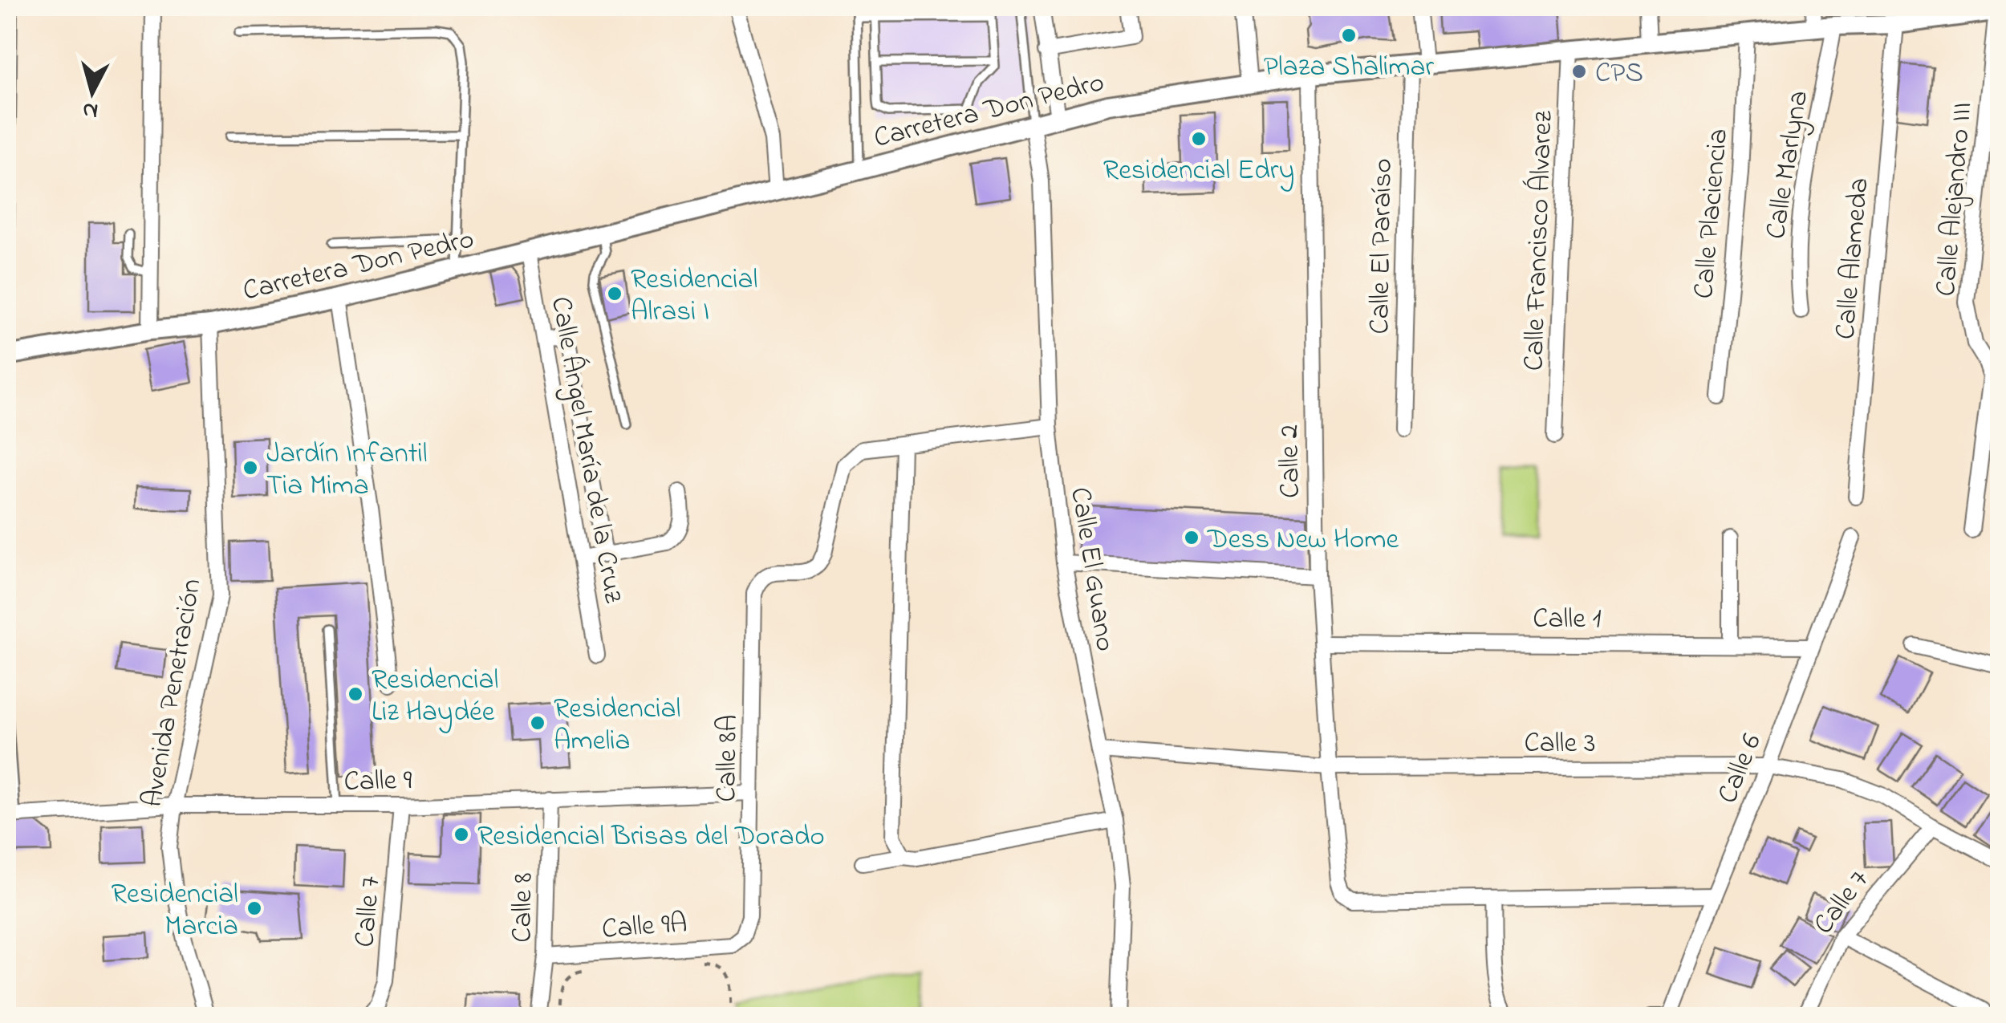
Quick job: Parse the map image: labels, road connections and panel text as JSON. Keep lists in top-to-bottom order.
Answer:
{
  "streets": {
    "street": [
      "Carretera Don Pedro",
      "Calle Marlyna",
      "Calle Alejandro III",
      "Calle Placiencia",
      "Calle Francisco Álvarez",
      "Calle El Paraíso",
      "Calle Alameda",
      "Calle Ángel María de la Cruz",
      "Calle 2",
      "Calle El Guano",
      "Calle 1",
      "Avenida Penetración",
      "Calle 3",
      "Calle 8A",
      "Calle 6",
      "Calle 9",
      "Calle 7",
      "Calle 8",
      "Calle 9A"
    ]
  },
  "crossings": [
    ["Carretera Don Pedro", "Calle Marlyna"],
    ["Carretera Don Pedro", "Calle Alejandro III"],
    ["Carretera Don Pedro", "Calle Placiencia"],
    ["Carretera Don Pedro", "Calle Francisco Álvarez"],
    ["Carretera Don Pedro", "Calle El Paraíso"],
    ["Carretera Don Pedro", "Calle Alameda"],
    ["Carretera Don Pedro", "Calle Ángel María de la Cruz"],
    ["Carretera Don Pedro", "Calle 2"],
    ["Carretera Don Pedro", "Calle El Guano"],
    ["Carretera Don Pedro", "Avenida Penetración"],
    ["Calle 2", "Calle 1"],
    ["Calle 2", "Calle 3"],
    ["Calle El Guano", "Calle 3"],
    ["Calle 1", "Calle 6"],
    ["Avenida Penetración", "Calle 9"],
    ["Calle 3", "Calle 6"],
    ["Calle 3", "Calle 7"],
    ["Calle 8A", "Calle 9"],
    ["Calle 8A", "Calle 9A"],
    ["Calle 9", "Calle 7"],
    ["Calle 9", "Calle 8"],
    ["Calle 8", "Calle 9A"]
  ],
  "places": [
    "Plaza Shalimar",
    "CPS",
    "Residencial Edry",
    "Residencial Alrasi I",
    "Jardín Infantil Tia Mima",
    "Dess New Home",
    "Residencial Liz Haydée",
    "Residencial Amelia",
    "Residencial Brisas del Dorado",
    "Residencial Marcia"
  ],
  "north": "bottom"
}
